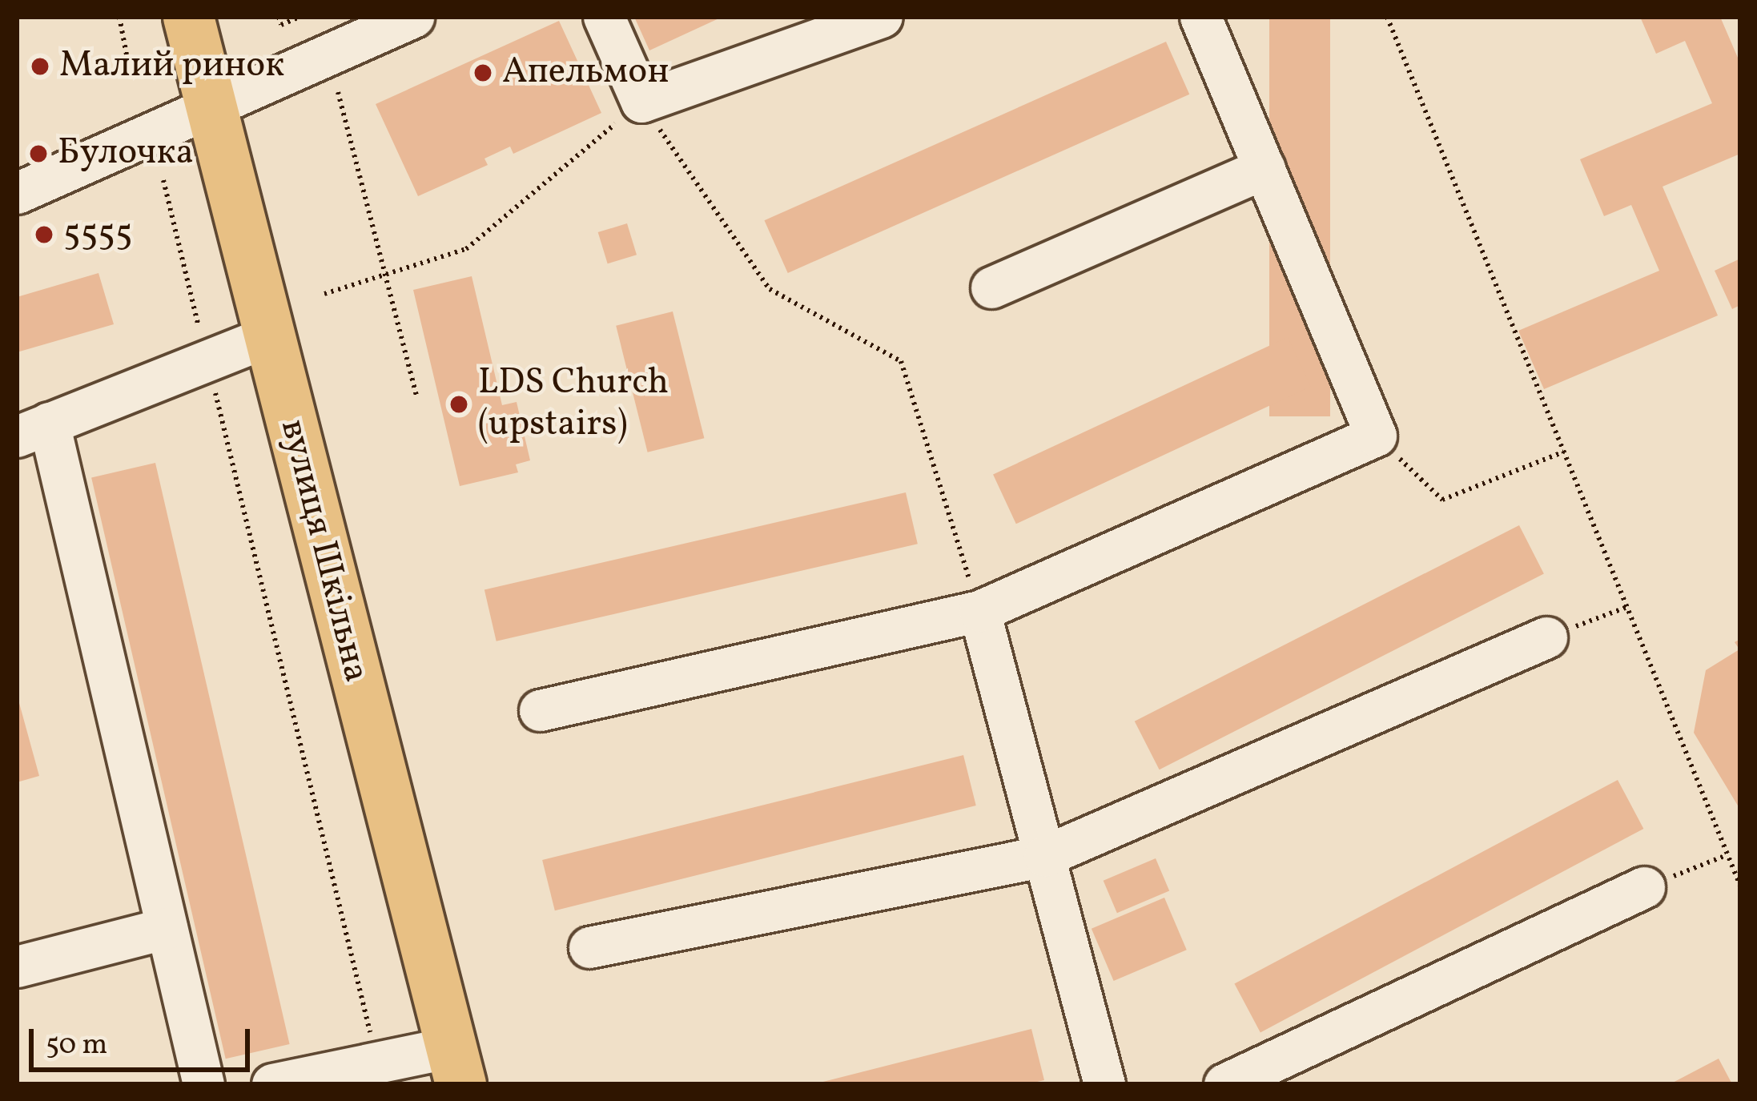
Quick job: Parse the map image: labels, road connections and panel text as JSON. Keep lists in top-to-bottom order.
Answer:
{
  "streets": {
    "main road": ["вулиця Шкільна"]
  },
  "places": [
    "Малий ринок",
    "Апельмон",
    "Булочка",
    "5555",
    "LDS Church (upstairs)"
  ],
  "scale_bar": "50 m"
}
